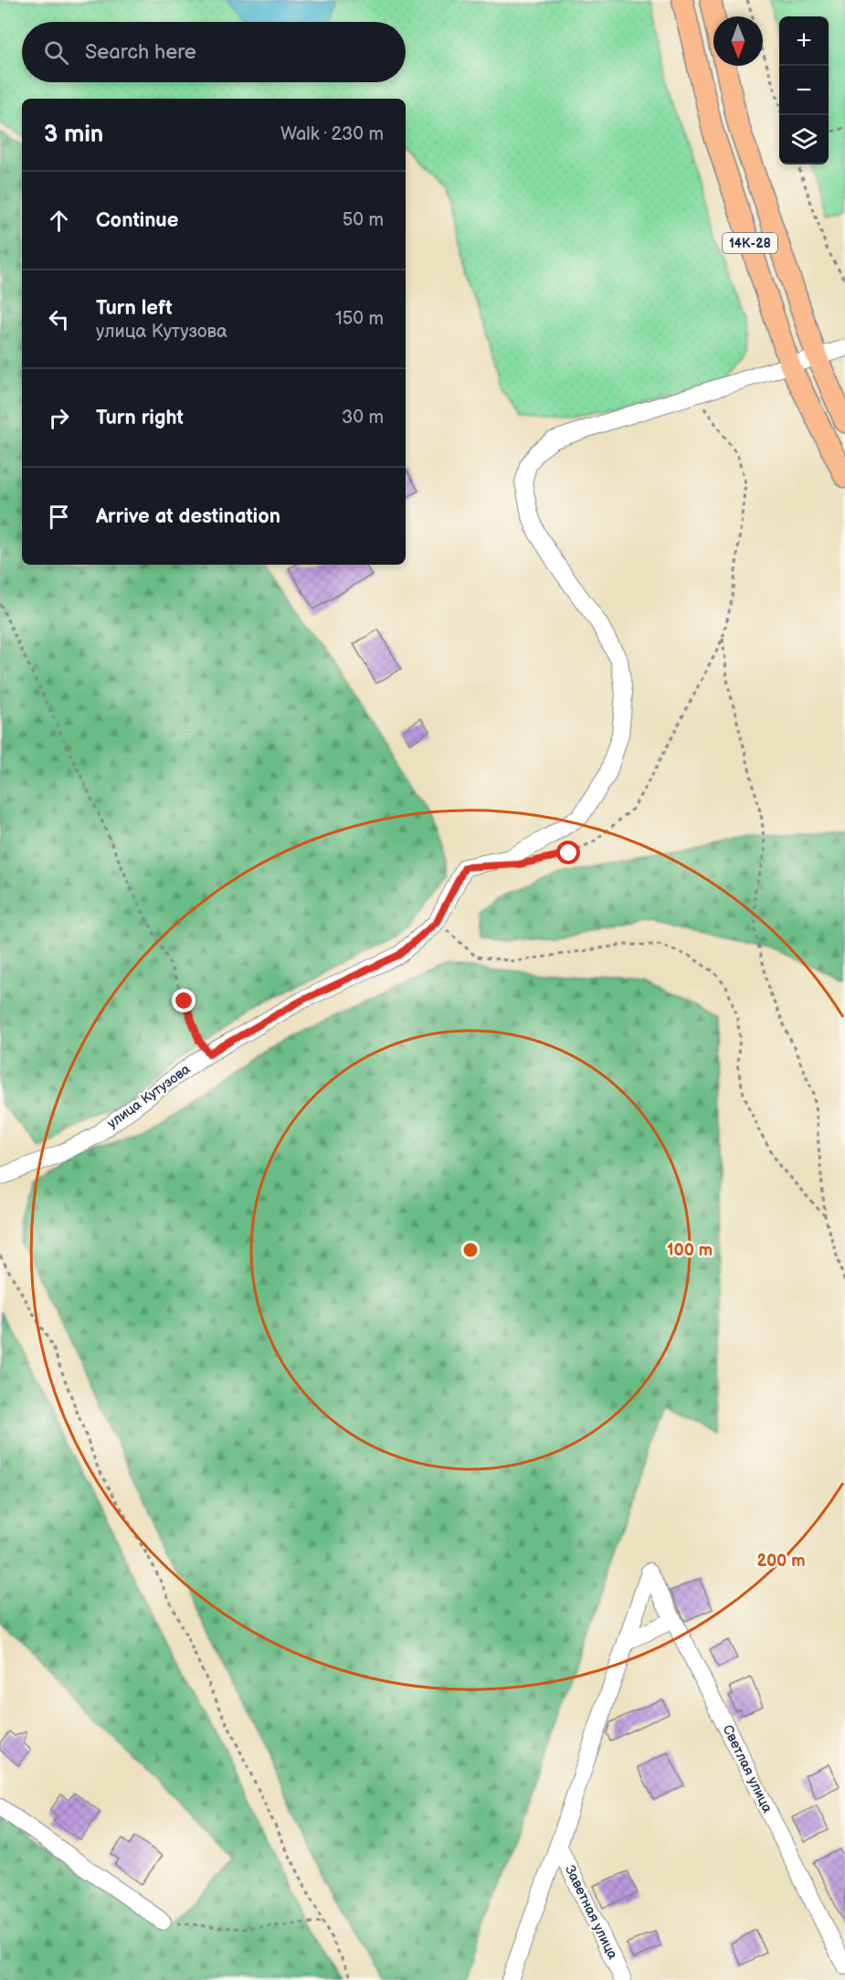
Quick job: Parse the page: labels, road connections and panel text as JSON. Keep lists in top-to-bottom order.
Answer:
{
  "streets": {
    "main road": ["14К-28"],
    "street": ["улица Кутузова", "Светлая улица", "Заветная улица"]
  },
  "north": "bottom",
  "page": {
    "map_buttons": ["+", "−"],
    "search": "Search here",
    "heading": ["3 min", "Walk · 230 m"],
    "list": [
      ["Continue", "50 m"],
      ["Turn left", "улица Кутузова", "150 m"],
      ["Turn right", "30 m"],
      "Arrive at destination"
    ]
  },
  "rings": ["100 m", "200 m"]
}
